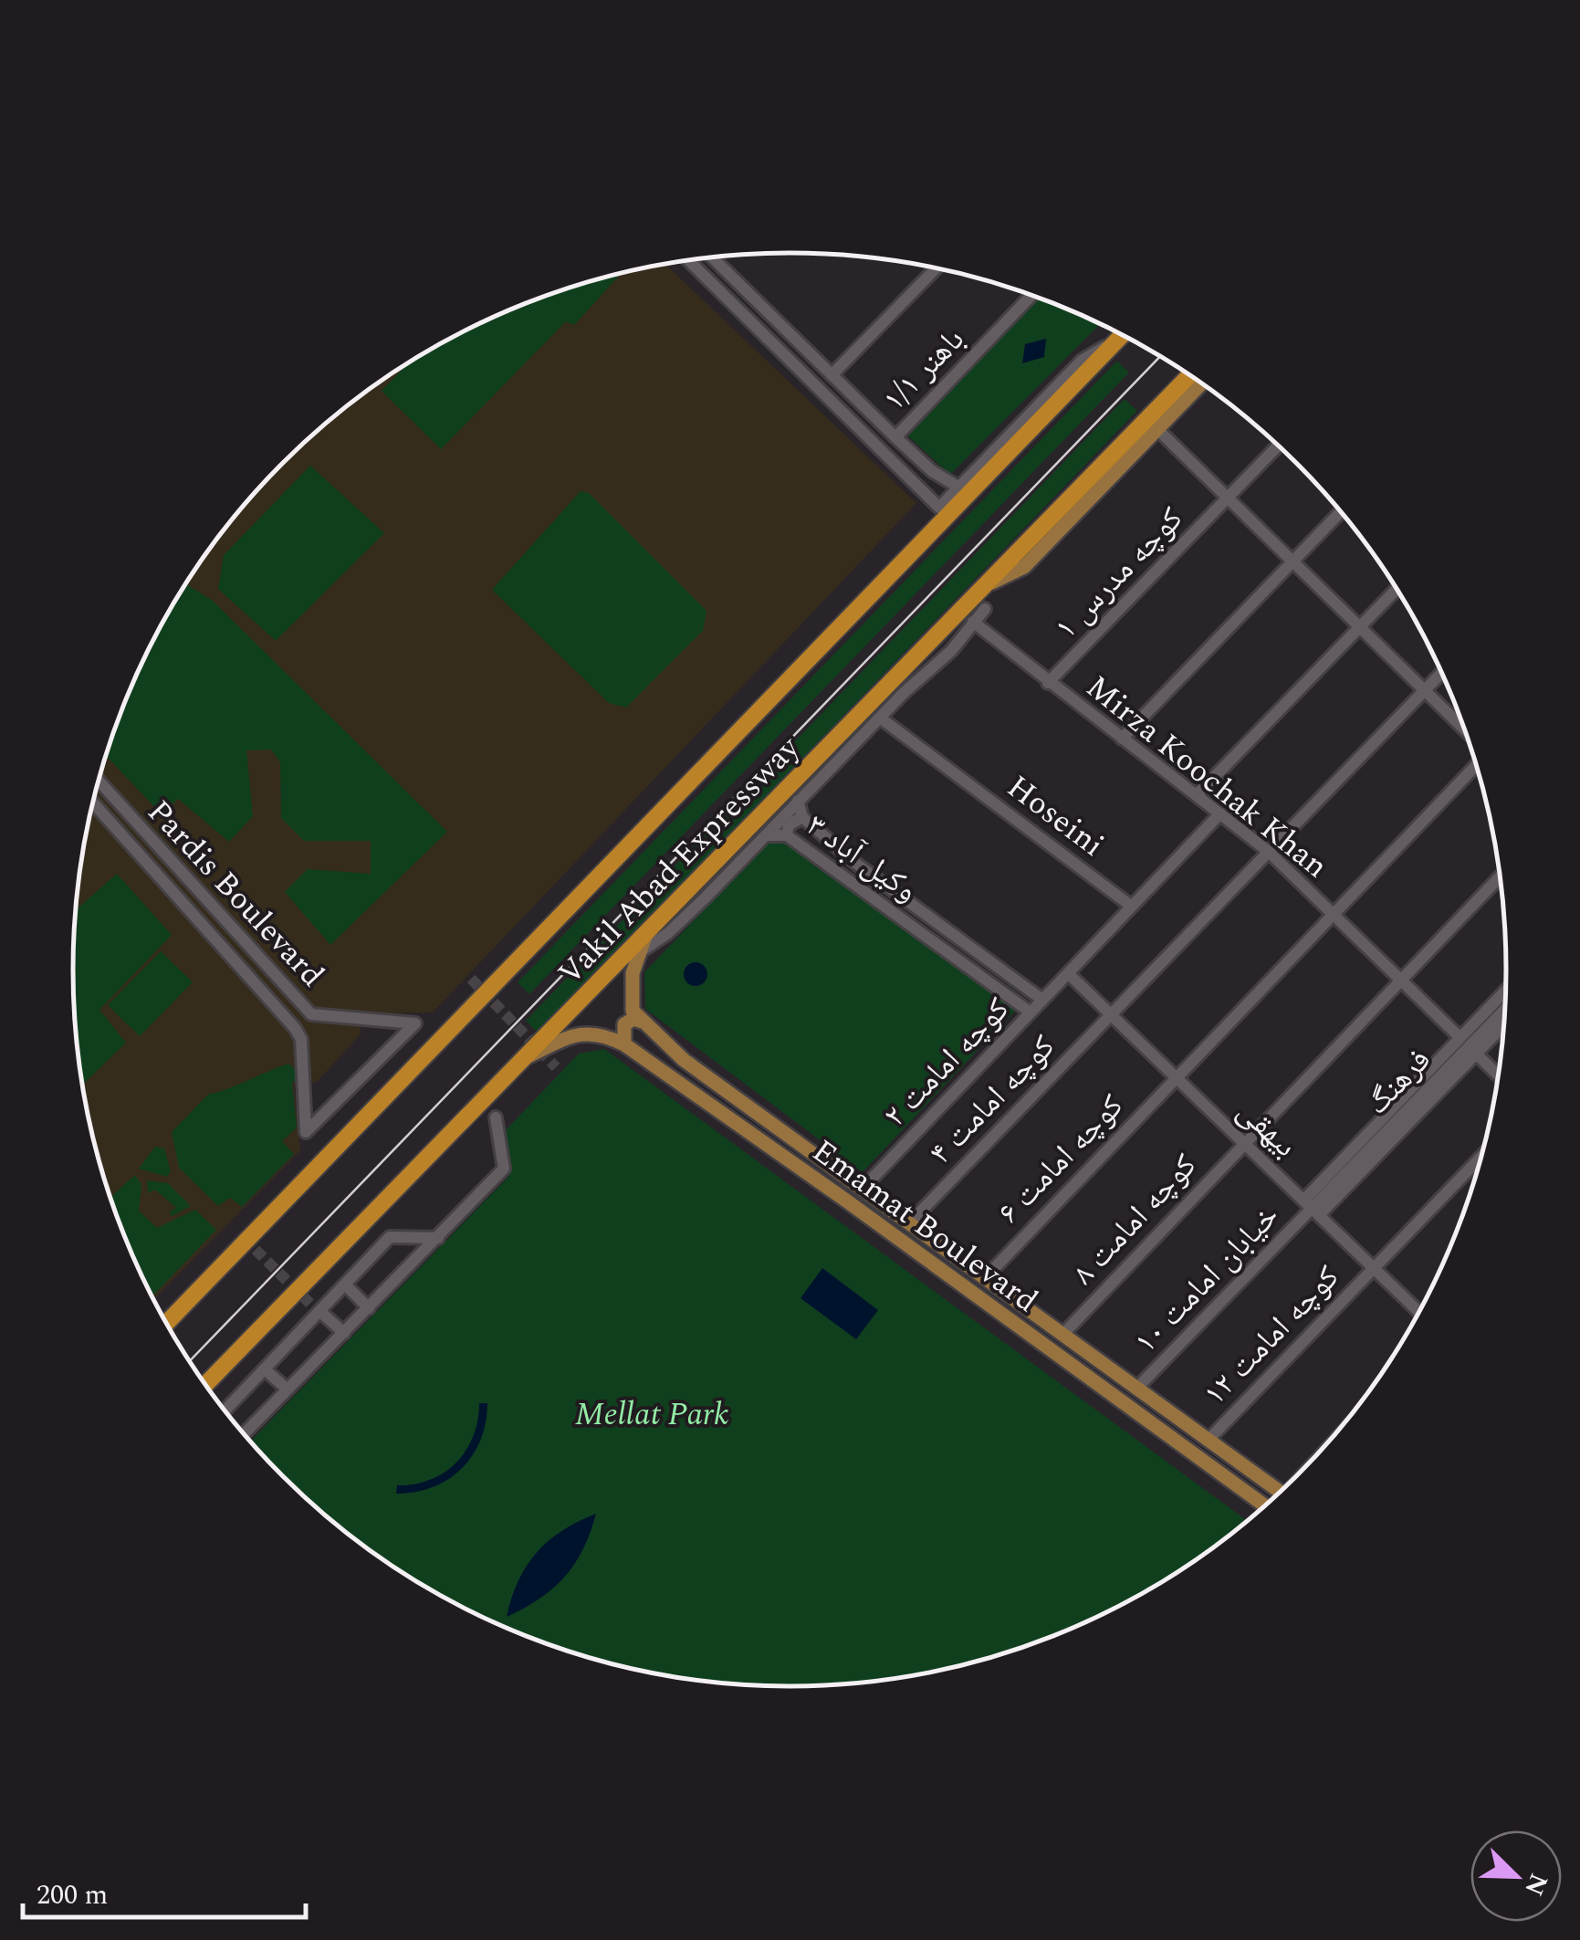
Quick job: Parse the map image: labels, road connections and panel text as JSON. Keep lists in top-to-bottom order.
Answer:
{
  "streets": {
    "highway": ["Vakil Abad Expressway"],
    "main road": ["Emamat Boulevard"],
    "street": [
      "باهنر ۱/۱",
      "کوچه مدرس ۱",
      "Mirza Koochak Khan",
      "Hoseini",
      "۳ وکیل آباد",
      "Pardis Boulevard",
      "کوچه امامت ۲",
      "فرهنگ",
      "کوچه امامت ۴",
      "بیهقی",
      "کوچه امامت ۶",
      "کوچه امامت ۸",
      "خیابان امامت ۱۰",
      "کوچه امامت ۱۲"
    ]
  },
  "crossings": [
    ["کوچه مدرس ۱", "Mirza Koochak Khan"],
    ["Mirza Koochak Khan", "کوچه امامت ۲"],
    ["Mirza Koochak Khan", "کوچه امامت ۴"],
    ["Mirza Koochak Khan", "کوچه امامت ۶"],
    ["Mirza Koochak Khan", "کوچه امامت ۸"],
    ["Hoseini", "کوچه امامت ۲"],
    ["Vakil Abad Expressway", "Emamat Boulevard"],
    ["کوچه امامت ۲", "بیهقی"],
    ["کوچه امامت ۲", "Emamat Boulevard"],
    ["فرهنگ", "بیهقی"],
    ["فرهنگ", "خیابان امامت ۱۰"],
    ["کوچه امامت ۴", "بیهقی"],
    ["کوچه امامت ۴", "Emamat Boulevard"],
    ["بیهقی", "کوچه امامت ۶"],
    ["بیهقی", "کوچه امامت ۸"],
    ["بیهقی", "خیابان امامت ۱۰"],
    ["بیهقی", "کوچه امامت ۱۲"],
    ["کوچه امامت ۶", "Emamat Boulevard"],
    ["کوچه امامت ۸", "Emamat Boulevard"],
    ["Emamat Boulevard", "خیابان امامت ۱۰"],
    ["Emamat Boulevard", "کوچه امامت ۱۲"]
  ],
  "parks": ["Mellat Park"],
  "scale_bar": "200 m",
  "north": "bottom right"
}
